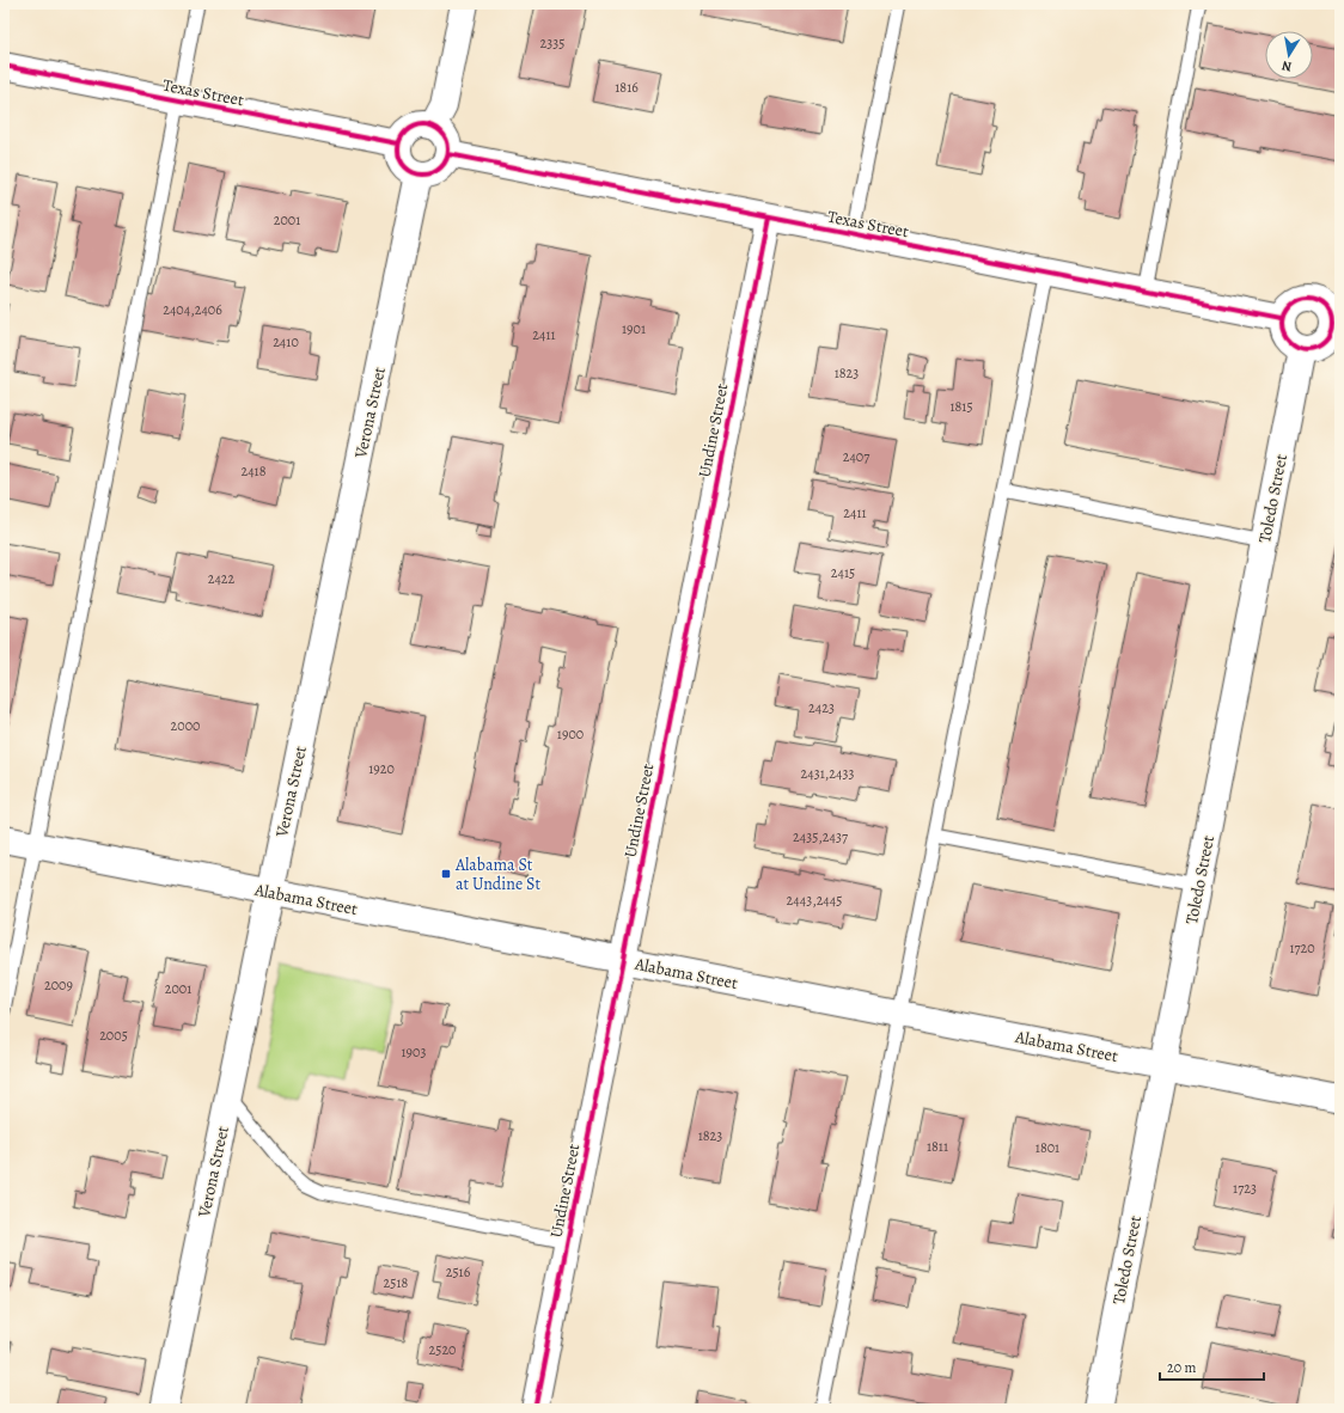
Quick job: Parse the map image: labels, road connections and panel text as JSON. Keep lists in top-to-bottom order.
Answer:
{
  "streets": {
    "street": [
      "Texas Street",
      "Verona Street",
      "Undine Street",
      "Toledo Street",
      "Alabama Street"
    ]
  },
  "crossings": [
    ["Texas Street", "Verona Street"],
    ["Texas Street", "Undine Street"],
    ["Texas Street", "Toledo Street"],
    ["Verona Street", "Alabama Street"],
    ["Undine Street", "Alabama Street"],
    ["Toledo Street", "Alabama Street"]
  ],
  "places": {
    "transit": ["Alabama St at Undine St"]
  },
  "house_numbers": [
    "2335",
    "1816",
    "2001",
    "2404,2406",
    "1901",
    "2411",
    "2410",
    "1823",
    "1815",
    "2407",
    "2418",
    "2411",
    "2415",
    "2422",
    "2423",
    "2000",
    "1900",
    "1920",
    "2431,2433",
    "2435,2437",
    "2443,2445",
    "1720",
    "2009",
    "2001",
    "2005",
    "1903",
    "1823",
    "1811",
    "1801",
    "1723",
    "2516",
    "2518",
    "2520"
  ],
  "scale_bar": "20 m",
  "north": "bottom"
}
